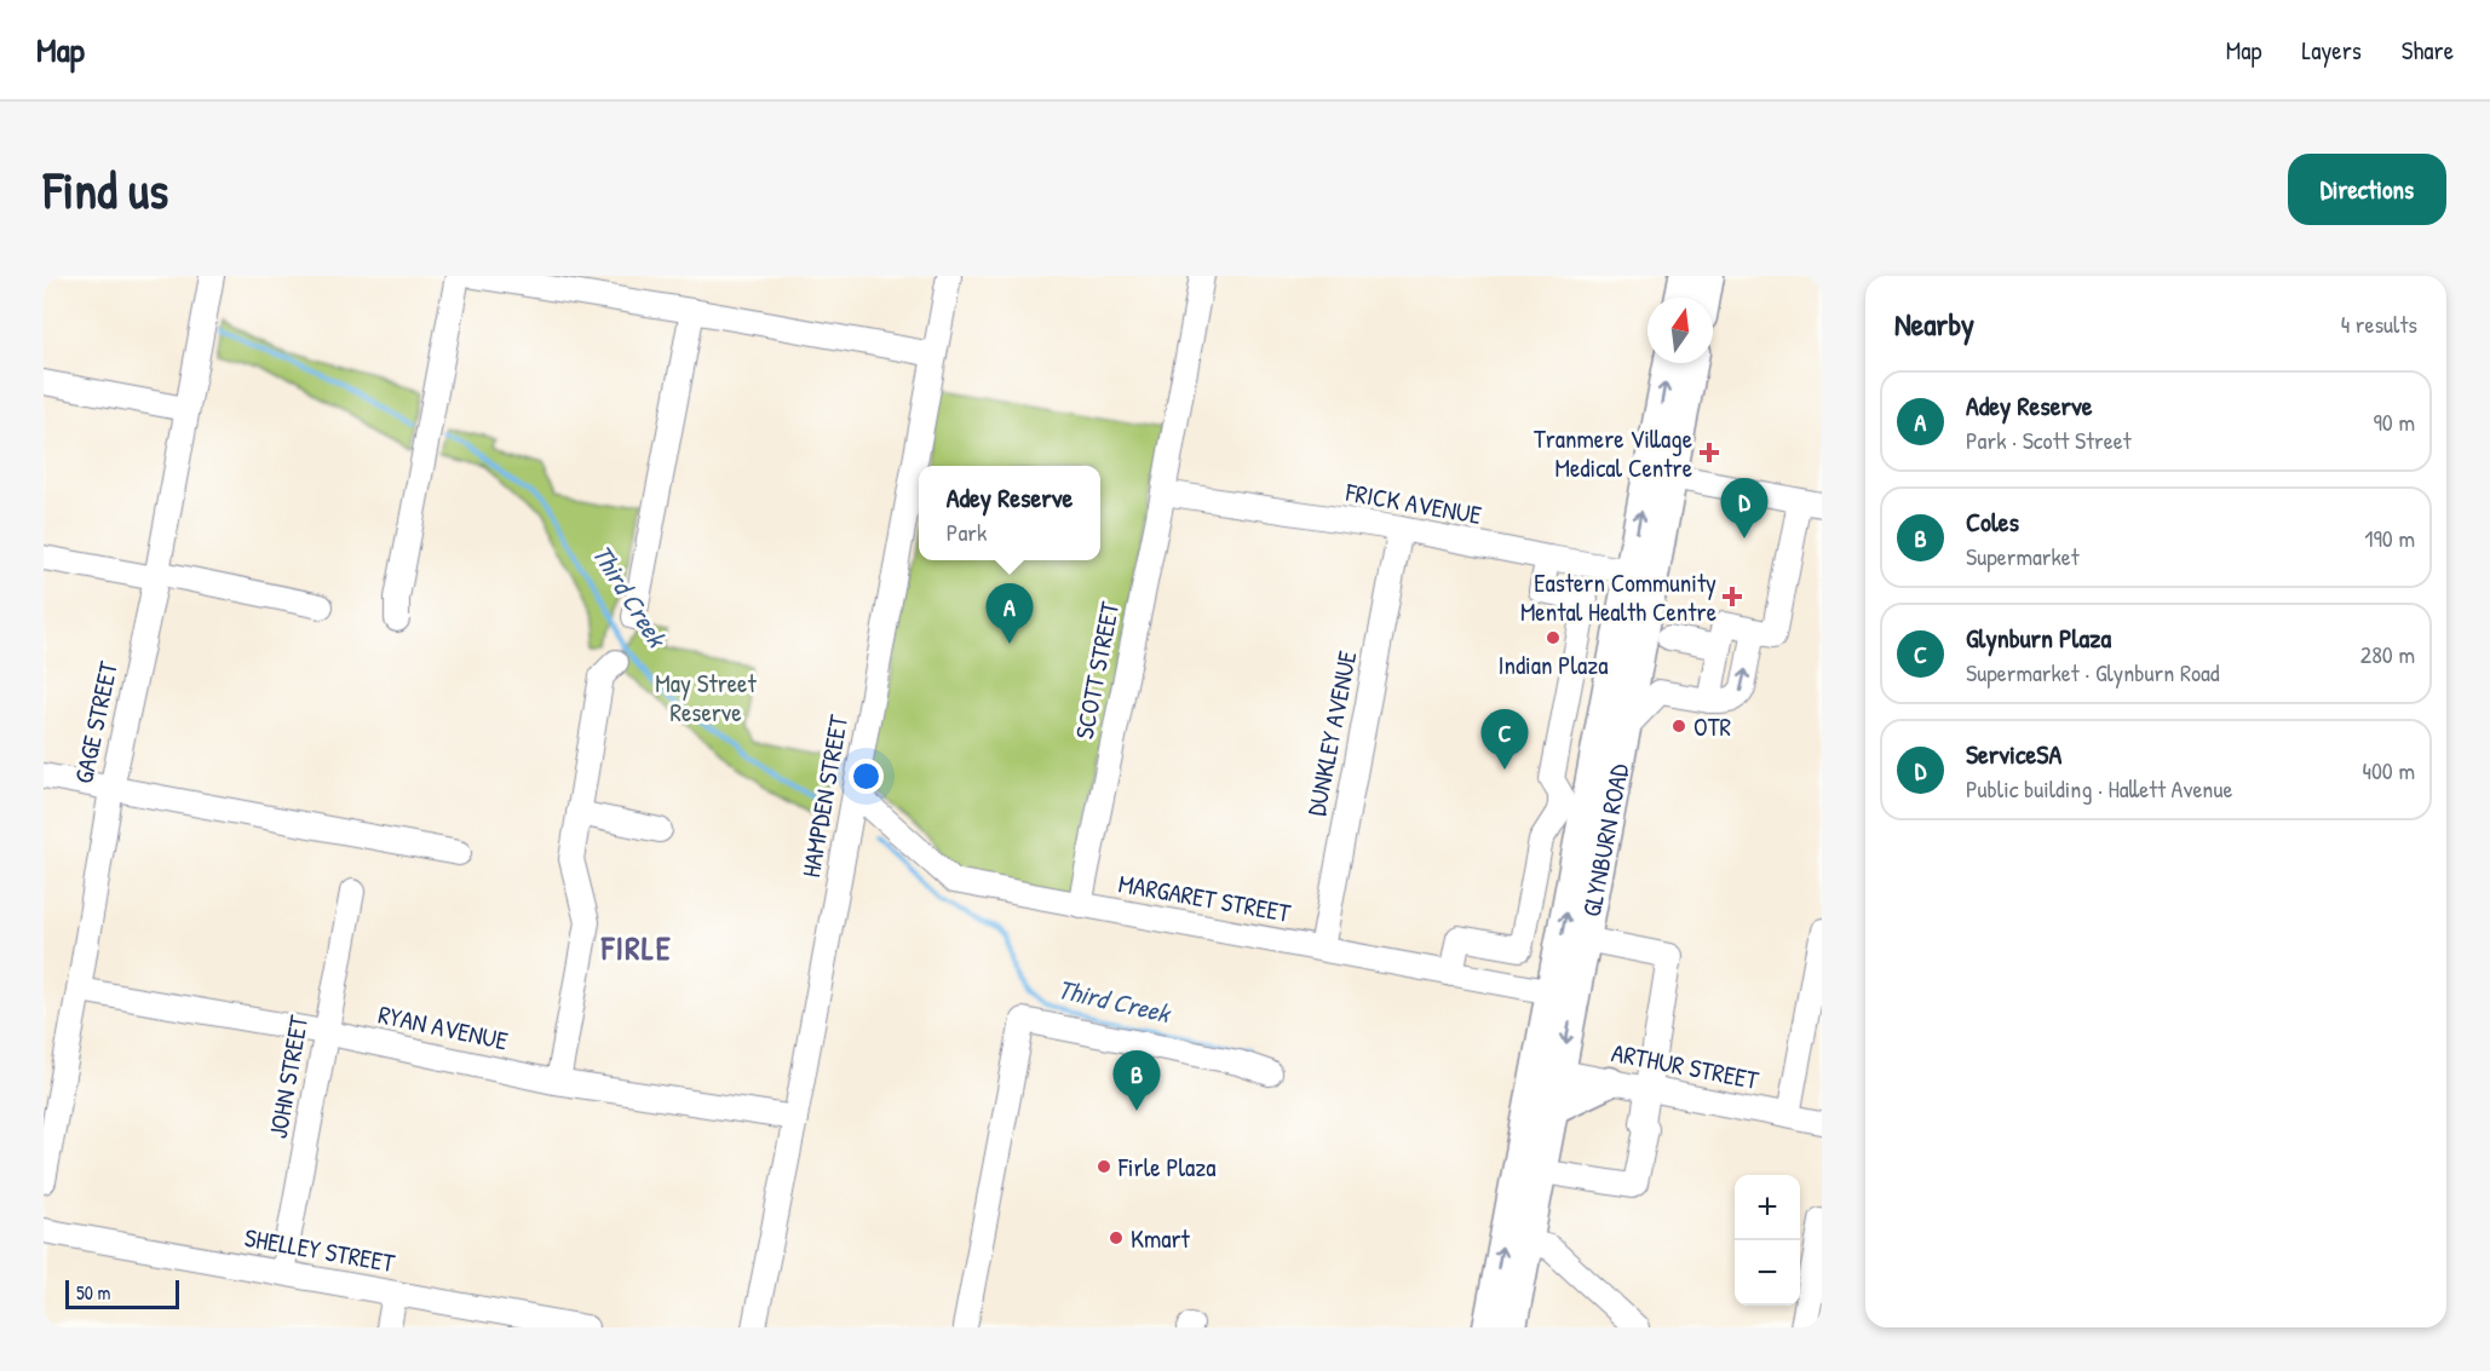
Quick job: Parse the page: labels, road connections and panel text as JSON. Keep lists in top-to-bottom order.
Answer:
{
  "streets": {
    "main road": ["GLYNBURN ROAD"],
    "street": [
      "FRICK AVENUE",
      "SCOTT STREET",
      "GAGE STREET",
      "DUNKLEY AVENUE",
      "HAMPDEN STREET",
      "MARGARET STREET",
      "RYAN AVENUE",
      "ARTHUR STREET",
      "JOHN STREET",
      "SHELLEY STREET"
    ]
  },
  "crossings": [
    ["FRICK AVENUE", "SCOTT STREET"],
    ["FRICK AVENUE", "DUNKLEY AVENUE"],
    ["FRICK AVENUE", "GLYNBURN ROAD"],
    ["SCOTT STREET", "MARGARET STREET"],
    ["GAGE STREET", "RYAN AVENUE"],
    ["DUNKLEY AVENUE", "MARGARET STREET"],
    ["HAMPDEN STREET", "MARGARET STREET"],
    ["HAMPDEN STREET", "RYAN AVENUE"],
    ["GLYNBURN ROAD", "MARGARET STREET"],
    ["GLYNBURN ROAD", "ARTHUR STREET"],
    ["RYAN AVENUE", "JOHN STREET"],
    ["JOHN STREET", "SHELLEY STREET"]
  ],
  "districts": ["FIRLE"],
  "water": ["Third Creek"],
  "parks": ["May Street Reserve"],
  "places": {
    "health": ["Tranmere Village Medical Centre", "Eastern Community Mental Health Centre"],
    "other": [
      "Indian Plaza",
      "OTR",
      "Firle Plaza",
      "Kmart"
    ]
  },
  "scale_bar": "50 m",
  "north": "top",
  "page": {
    "header": "Map",
    "nav": ["Map", "Layers", "Share"],
    "buttons": "Directions",
    "title": "Find us",
    "heading": ["Nearby", "4 results"],
    "list": [
      {
        "mark": "A",
        "name": "Adey Reserve",
        "note": "Park · Scott Street",
        "value": "90 m"
      },
      {
        "mark": "B",
        "name": "Coles",
        "note": "Supermarket",
        "value": "190 m"
      },
      {
        "mark": "C",
        "name": "Glynburn Plaza",
        "note": "Supermarket · Glynburn Road",
        "value": "280 m"
      },
      {
        "mark": "D",
        "name": "ServiceSA",
        "note": "Public building · Hallett Avenue",
        "value": "400 m"
      }
    ],
    "popup": ["Adey Reserve", "Park"],
    "pins": [
      "D",
      "A",
      "C",
      "B"
    ],
    "map_buttons": ["+", "−"],
    "scale": "50 m"
  }
}
